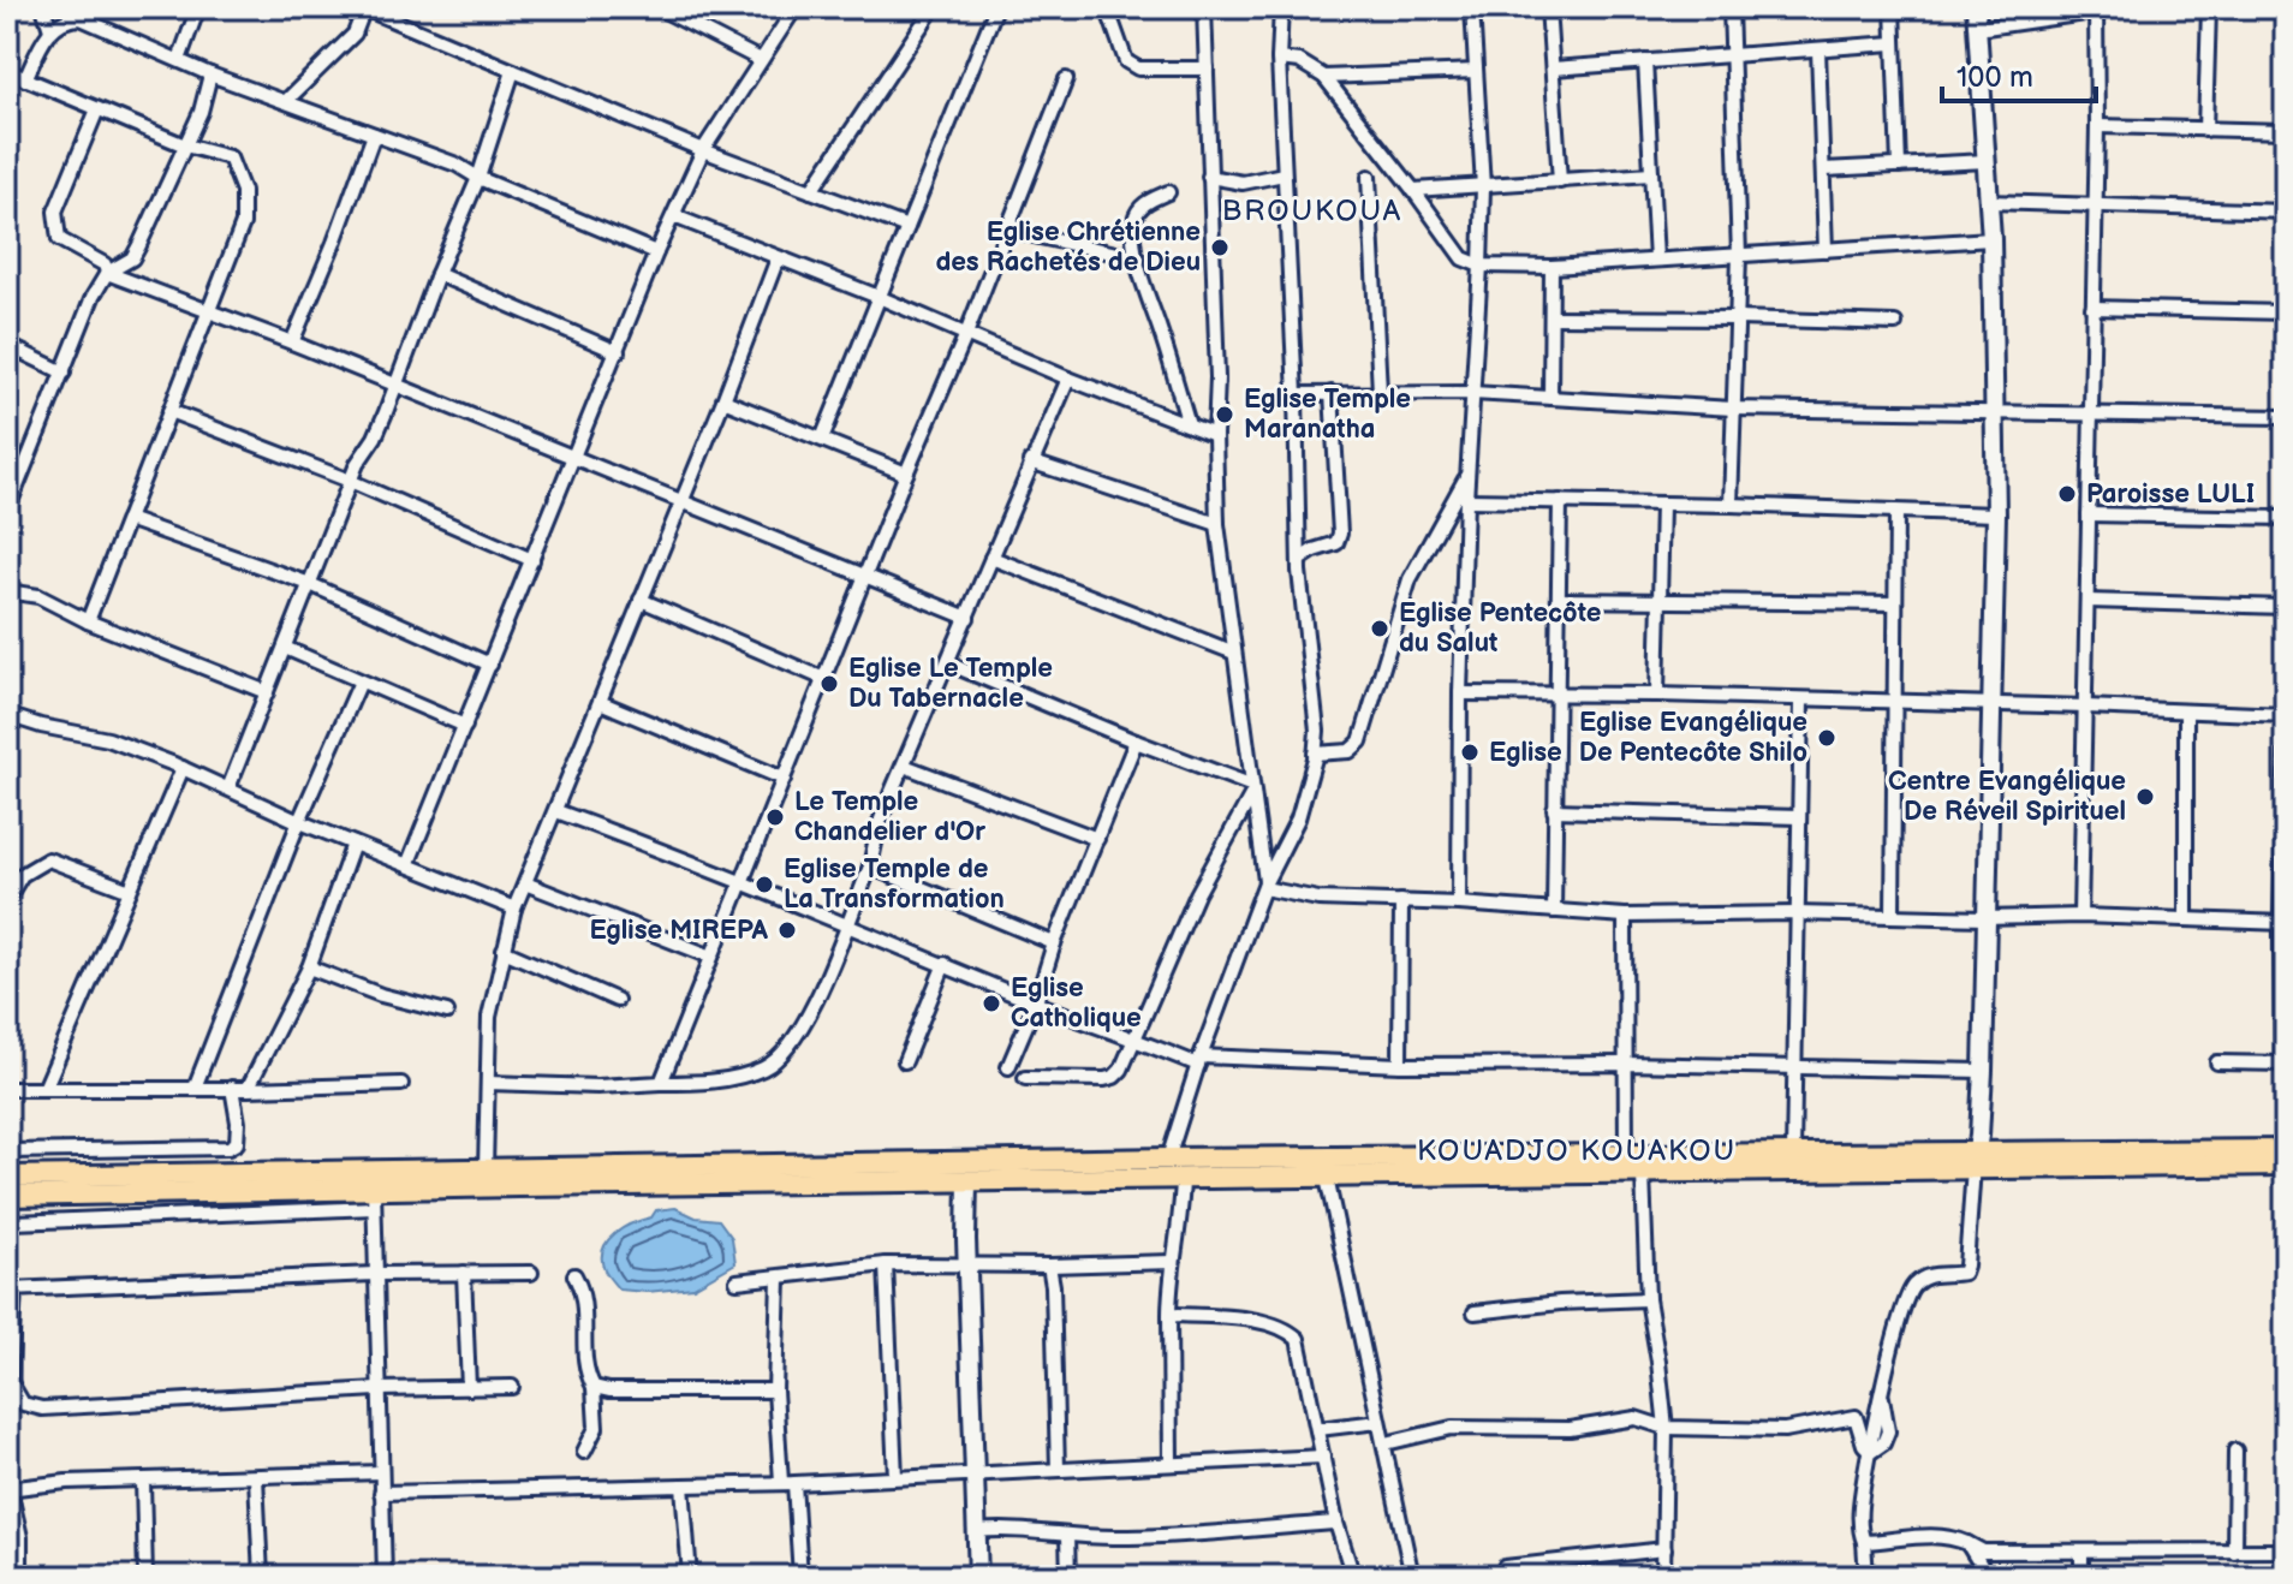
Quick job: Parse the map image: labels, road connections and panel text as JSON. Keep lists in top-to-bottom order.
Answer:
{
  "districts": ["BROUKOUA", "KOUADJO KOUAKOU"],
  "places": [
    "Eglise Chrétienne des Rachetés de Dieu",
    "Eglise Temple Maranatha",
    "Paroisse LULI",
    "Eglise Pentecôte du Salut",
    "Eglise Le Temple Du Tabernacle",
    "Eglise Evangélique De Pentecôte Shilo",
    "Eglise",
    "Centre Evangélique De Réveil Spirituel",
    "Le Temple Chandelier d'Or",
    "Eglise Temple de La Transformation",
    "Eglise MIREPA",
    "Eglise Catholique"
  ],
  "scale_bar": "100 m"
}
